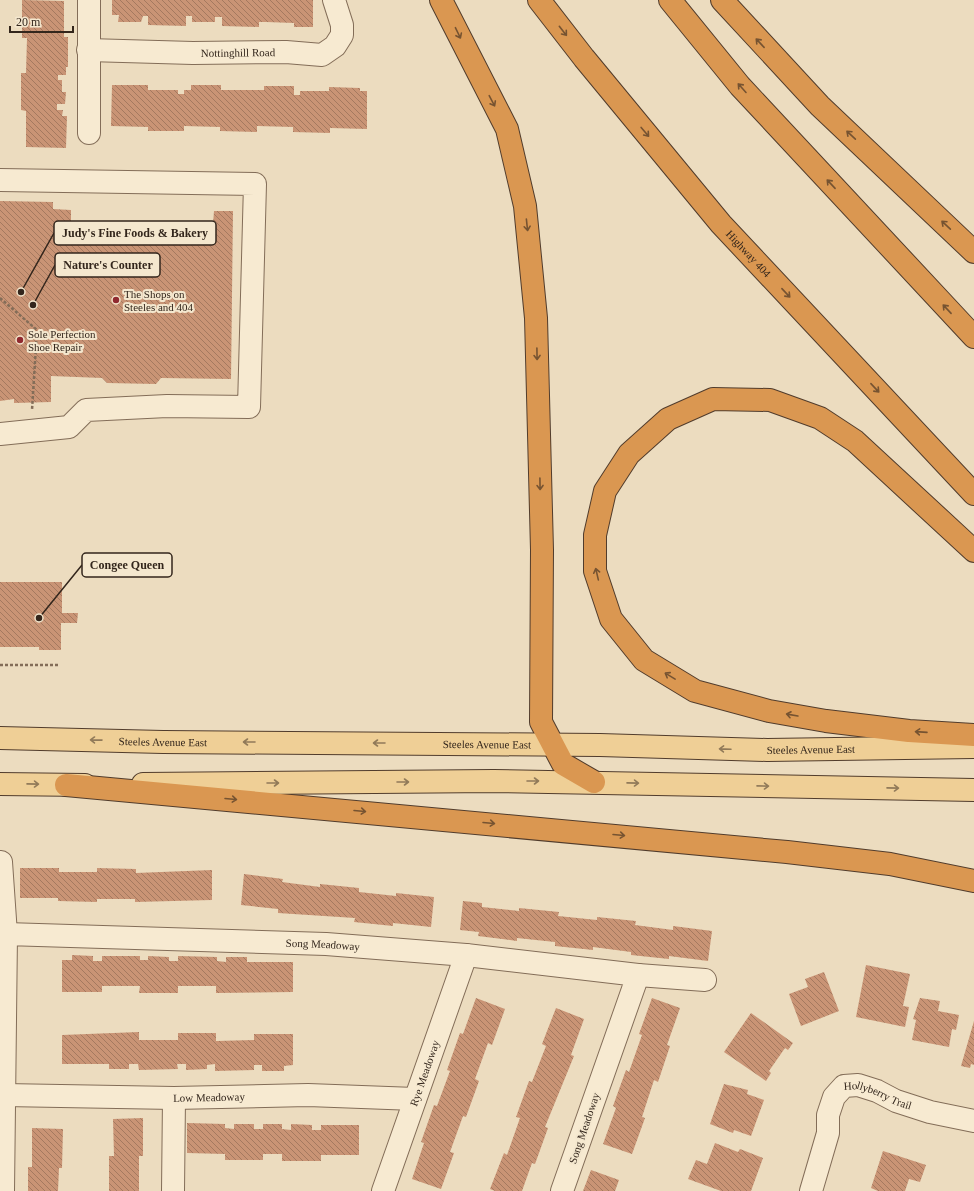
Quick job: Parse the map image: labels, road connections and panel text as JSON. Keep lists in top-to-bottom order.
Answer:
{
  "streets": {
    "highway": ["Highway 404"],
    "main road": ["Steeles Avenue East"],
    "street": [
      "Nottinghill Road",
      "Song Meadoway",
      "Rye Meadoway",
      "Low Meadoway",
      "Hollyberry Trail"
    ]
  },
  "crossings": [
    ["Song Meadoway", "Rye Meadoway"],
    ["Rye Meadoway", "Low Meadoway"]
  ],
  "places": [
    "Judy's Fine Foods & Bakery",
    "The Shops on Steeles and 404",
    "Nature's Counter",
    "Sole Perfection Shoe Repair",
    "Congee Queen"
  ],
  "scale_bar": "20 m"
}
